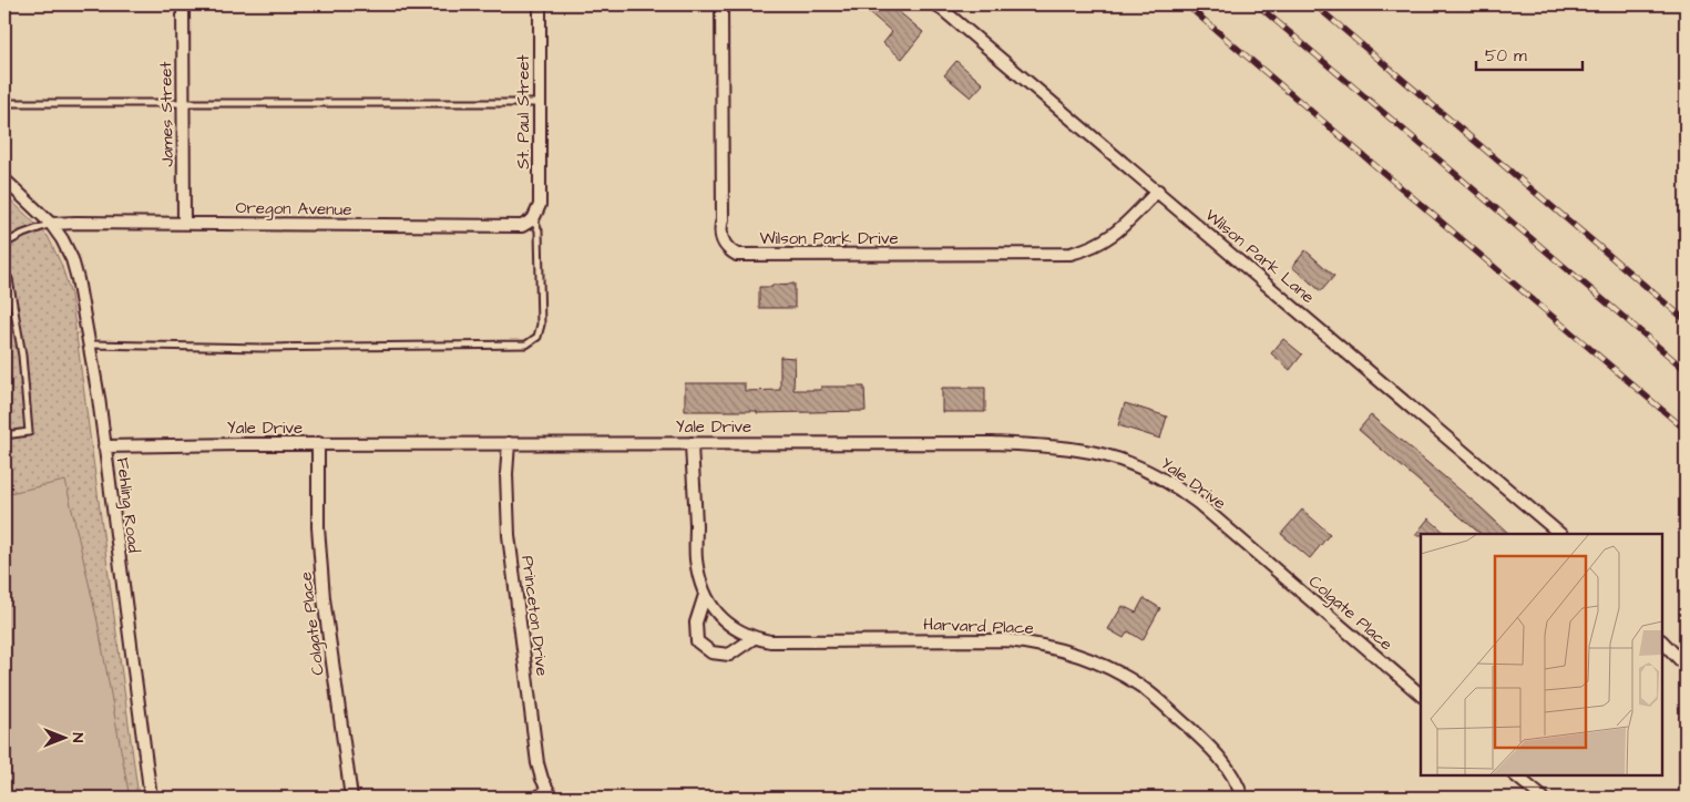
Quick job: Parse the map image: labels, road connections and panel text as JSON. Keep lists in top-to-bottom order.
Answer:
{
  "streets": {
    "street": [
      "St. Paul Street",
      "James Street",
      "Oregon Avenue",
      "Wilson Park Drive",
      "Wilson Park Lane",
      "Yale Drive",
      "Fehling Road",
      "Colgate Place",
      "Princeton Drive",
      "Harvard Place"
    ]
  },
  "crossings": [
    ["St. Paul Street", "Oregon Avenue"],
    ["James Street", "Oregon Avenue"],
    ["Oregon Avenue", "Fehling Road"],
    ["Wilson Park Drive", "Wilson Park Lane"],
    ["Yale Drive", "Fehling Road"],
    ["Yale Drive", "Colgate Place"],
    ["Yale Drive", "Princeton Drive"],
    ["Yale Drive", "Harvard Place"]
  ],
  "scale_bar": "50 m",
  "north": "right"
}
